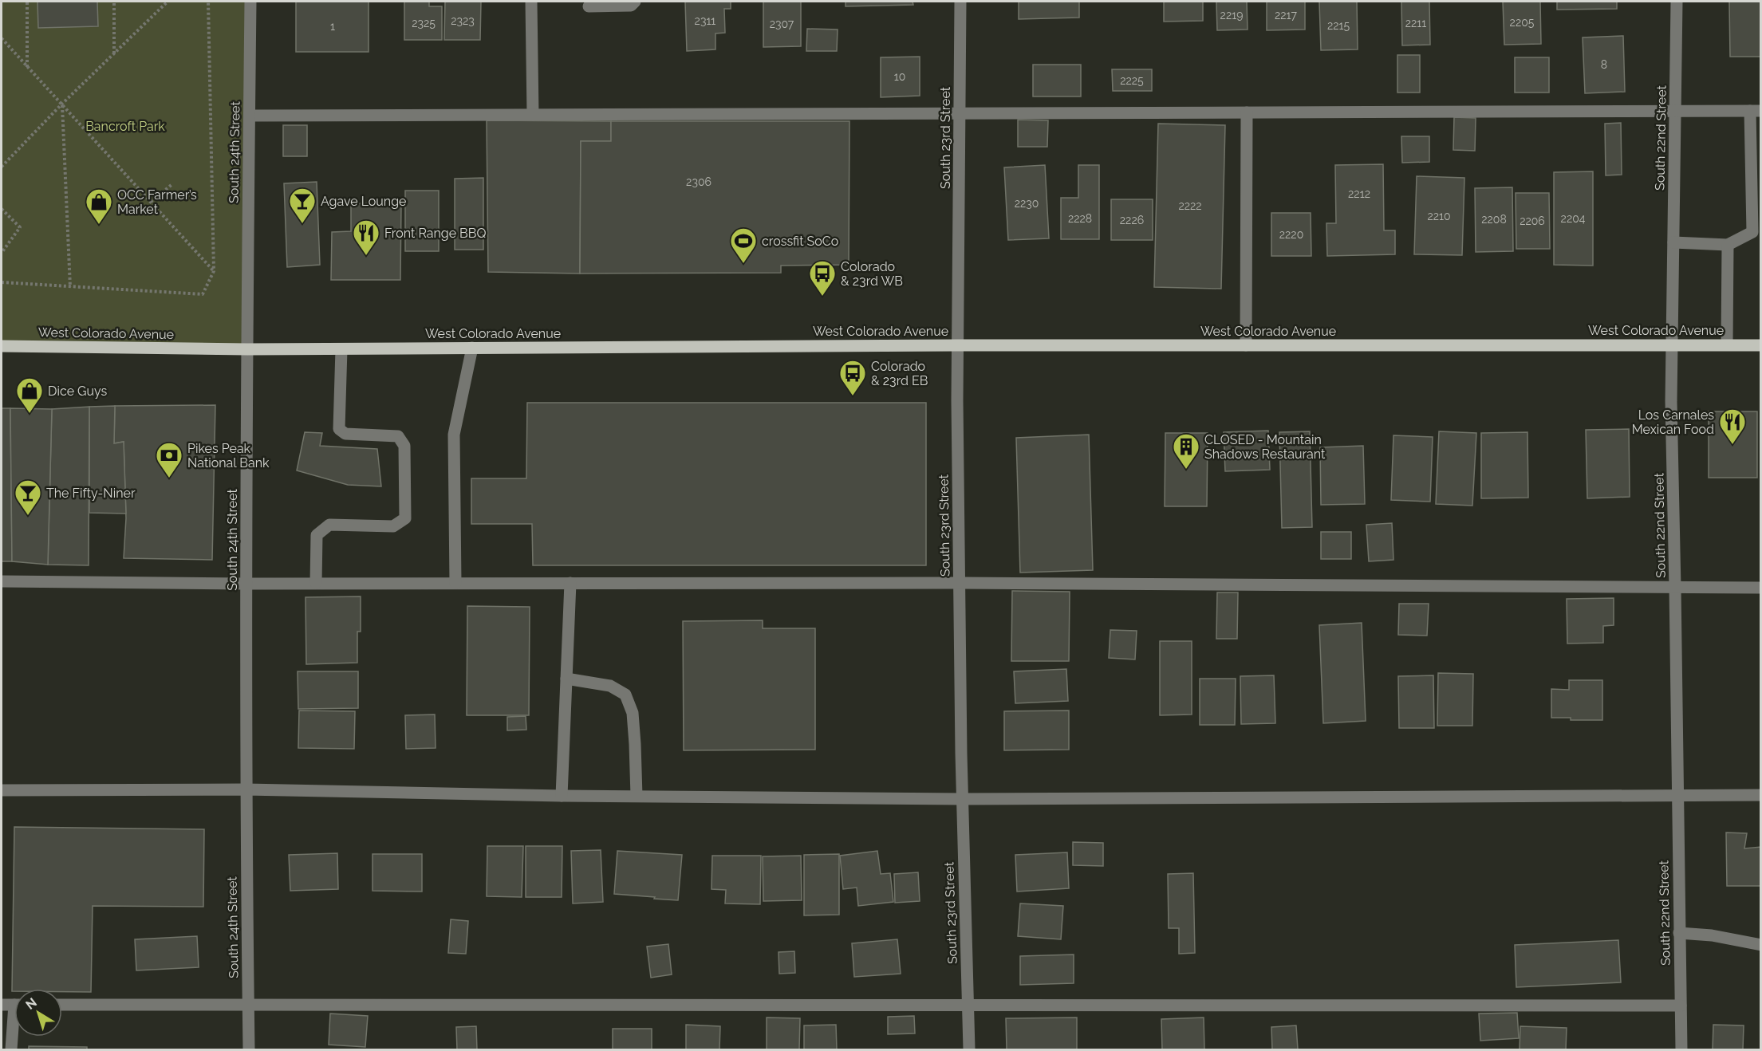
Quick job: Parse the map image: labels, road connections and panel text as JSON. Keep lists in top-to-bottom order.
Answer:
{
  "streets": {
    "main road": ["West Colorado Avenue"],
    "street": ["South 23rd Street", "South 22nd Street", "South 24th Street"]
  },
  "crossings": [
    ["South 23rd Street", "West Colorado Avenue"],
    ["South 22nd Street", "West Colorado Avenue"],
    ["South 24th Street", "West Colorado Avenue"]
  ],
  "parks": ["Bancroft Park"],
  "places": {
    "bar": ["Agave Lounge", "The Fifty-Niner"],
    "shop": ["OCC Farmer’s Market", "Dice Guys"],
    "restaurant": ["Front Range BBQ", "Los Carnales Mexican Food"],
    "sports": ["crossfit SoCo"],
    "bus stop": ["Colorado & 23rd WB", "Colorado & 23rd EB"],
    "building": ["CLOSED - Mountain Shadows Restaurant"],
    "bank": ["Pikes Peak National Bank"]
  },
  "house_numbers": [
    "2219",
    "2217",
    "2323",
    "2311",
    "2205",
    "2325",
    "2211",
    "2307",
    "2215",
    "1",
    "8",
    "10",
    "2225",
    "2306",
    "2212",
    "2230",
    "2222",
    "2210",
    "2228",
    "2204",
    "2208",
    "2226",
    "2206",
    "2220"
  ],
  "north": "top left"
}
